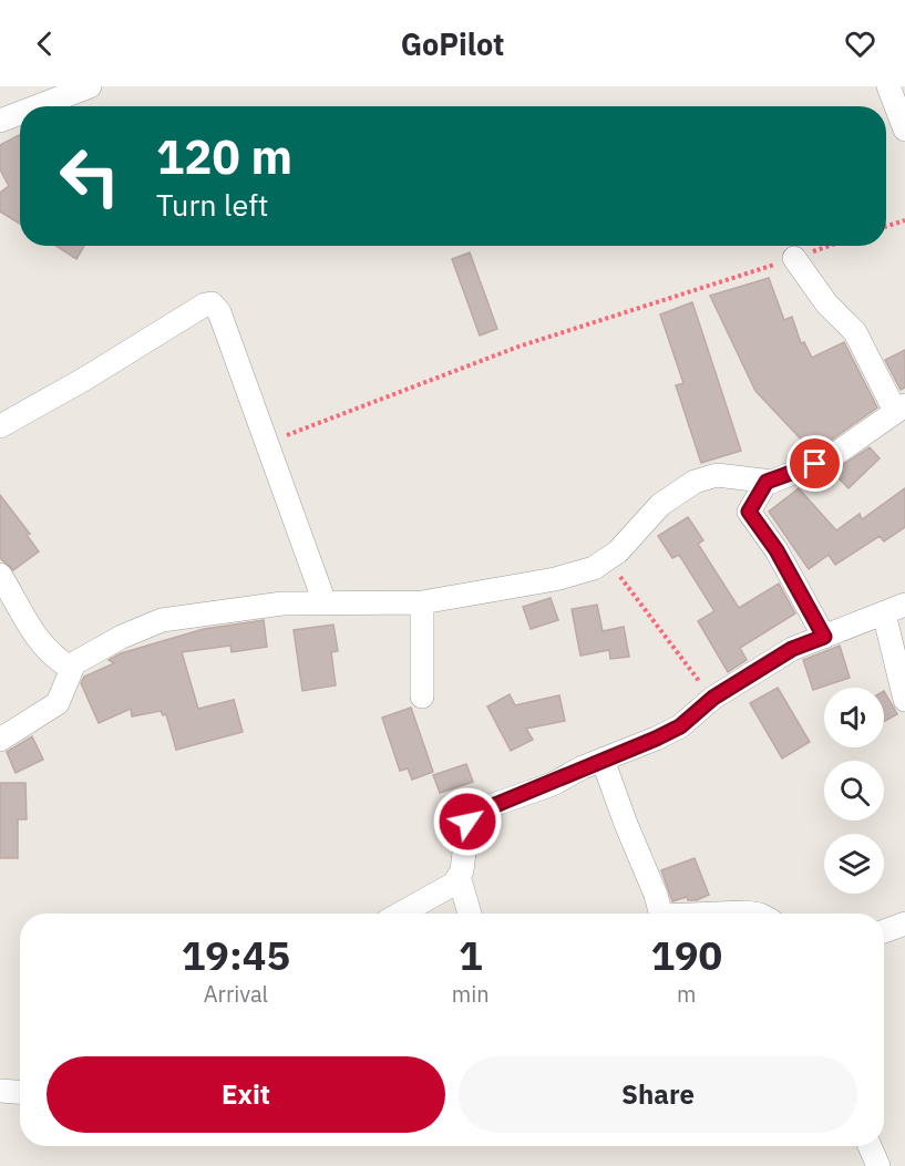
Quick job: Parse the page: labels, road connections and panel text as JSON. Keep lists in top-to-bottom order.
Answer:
{
  "page": {
    "header": "GoPilot",
    "turn": ["120 m", "Turn left"],
    "eta": [
      "19:45",
      "Arrival",
      "1",
      "min",
      "190",
      "m"
    ],
    "buttons": ["Exit", "Share"]
  }
}
